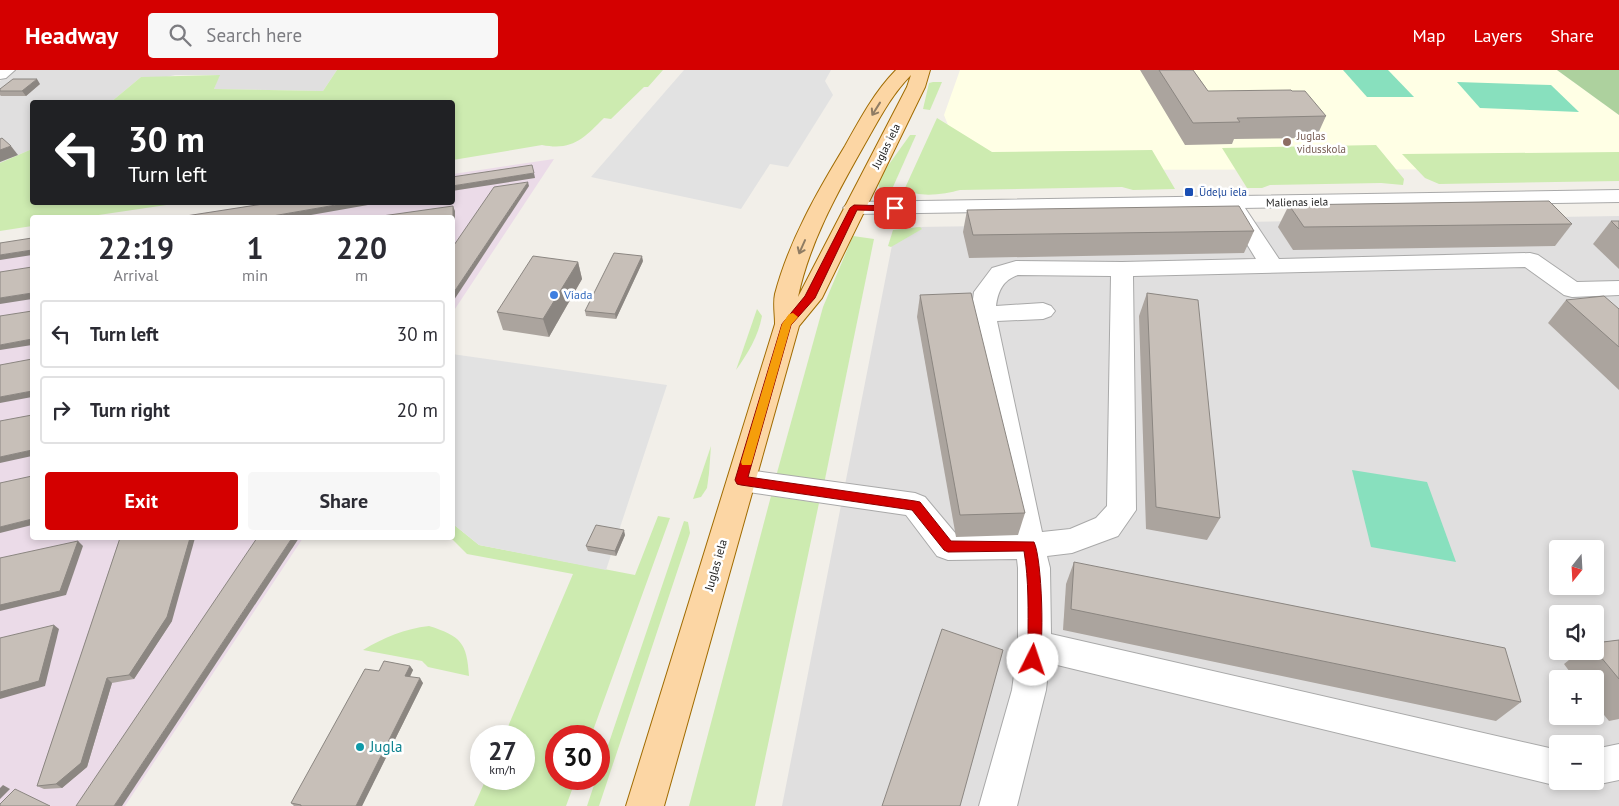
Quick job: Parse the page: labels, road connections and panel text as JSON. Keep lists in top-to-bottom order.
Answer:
{
  "streets": {
    "main road": ["Juglas iela"],
    "street": ["Malienas iela"]
  },
  "crossings": [
    ["Juglas iela", "Malienas iela"]
  ],
  "places": {
    "other": ["Juglas vidusskola", "Viada", "Jugla"],
    "transit": ["Ūdeļu iela"]
  },
  "north": "bottom",
  "page": {
    "header": "Headway",
    "search": "Search here",
    "nav": ["Map", "Layers", "Share"],
    "turn": ["30 m", "Turn left"],
    "eta": [
      "22:19",
      "Arrival",
      "1",
      "min",
      "220",
      "m"
    ],
    "list": [
      {
        "name": "Turn left",
        "value": "30 m"
      },
      {
        "name": "Turn right",
        "value": "20 m"
      }
    ],
    "buttons": ["Exit", "Share"],
    "map_buttons": ["+", "−"],
    "speed": "27 km/h",
    "limit": "30"
  }
}
